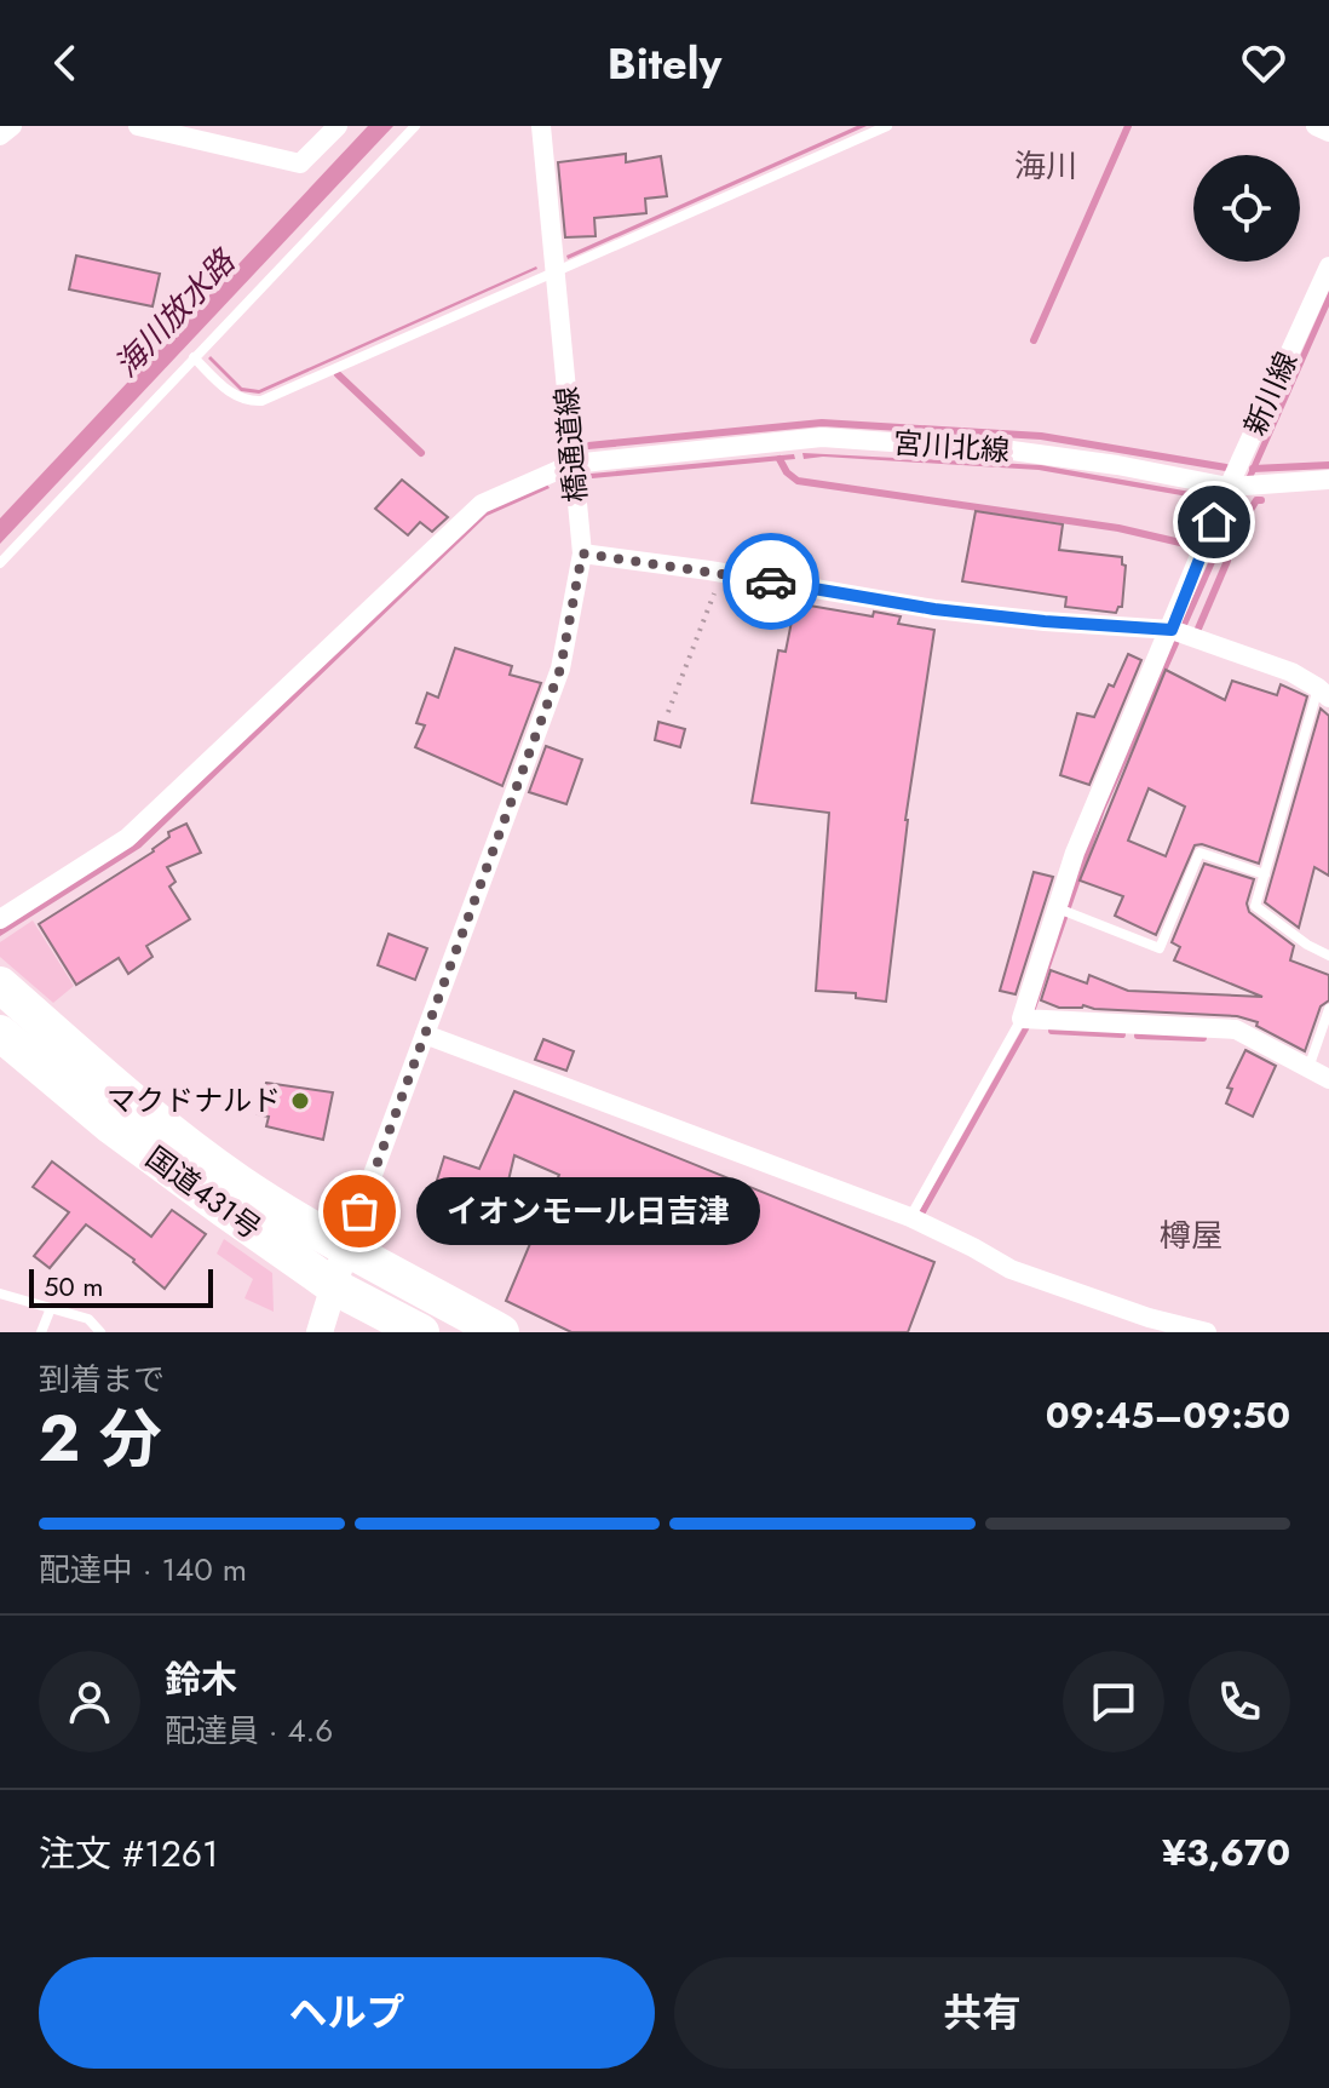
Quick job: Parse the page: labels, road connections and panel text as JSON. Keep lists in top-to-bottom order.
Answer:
{
  "streets": {
    "highway": ["国道431号"],
    "street": ["新川線", "橋通道線", "宮川北線"]
  },
  "crossings": [
    ["新川線", "宮川北線"],
    ["橋通道線", "宮川北線"],
    ["橋通道線", "国道431号"]
  ],
  "districts": ["海川", "樽屋"],
  "water": ["海川放水路"],
  "places": ["マクドナルド", "イオンモール日吉津"],
  "scale_bar": "50 m",
  "page": {
    "header": "Bitely",
    "bubble": "イオンモール日吉津",
    "scale": "50 m",
    "heading": ["2 分", "到着まで", "09:45–09:50"],
    "panel": [
      "鈴木",
      "配達員 · 4.6",
      "注文 #1261",
      "¥3,670"
    ],
    "bar": "配達中 · 140 m",
    "buttons": ["ヘルプ", "共有"]
  }
}
